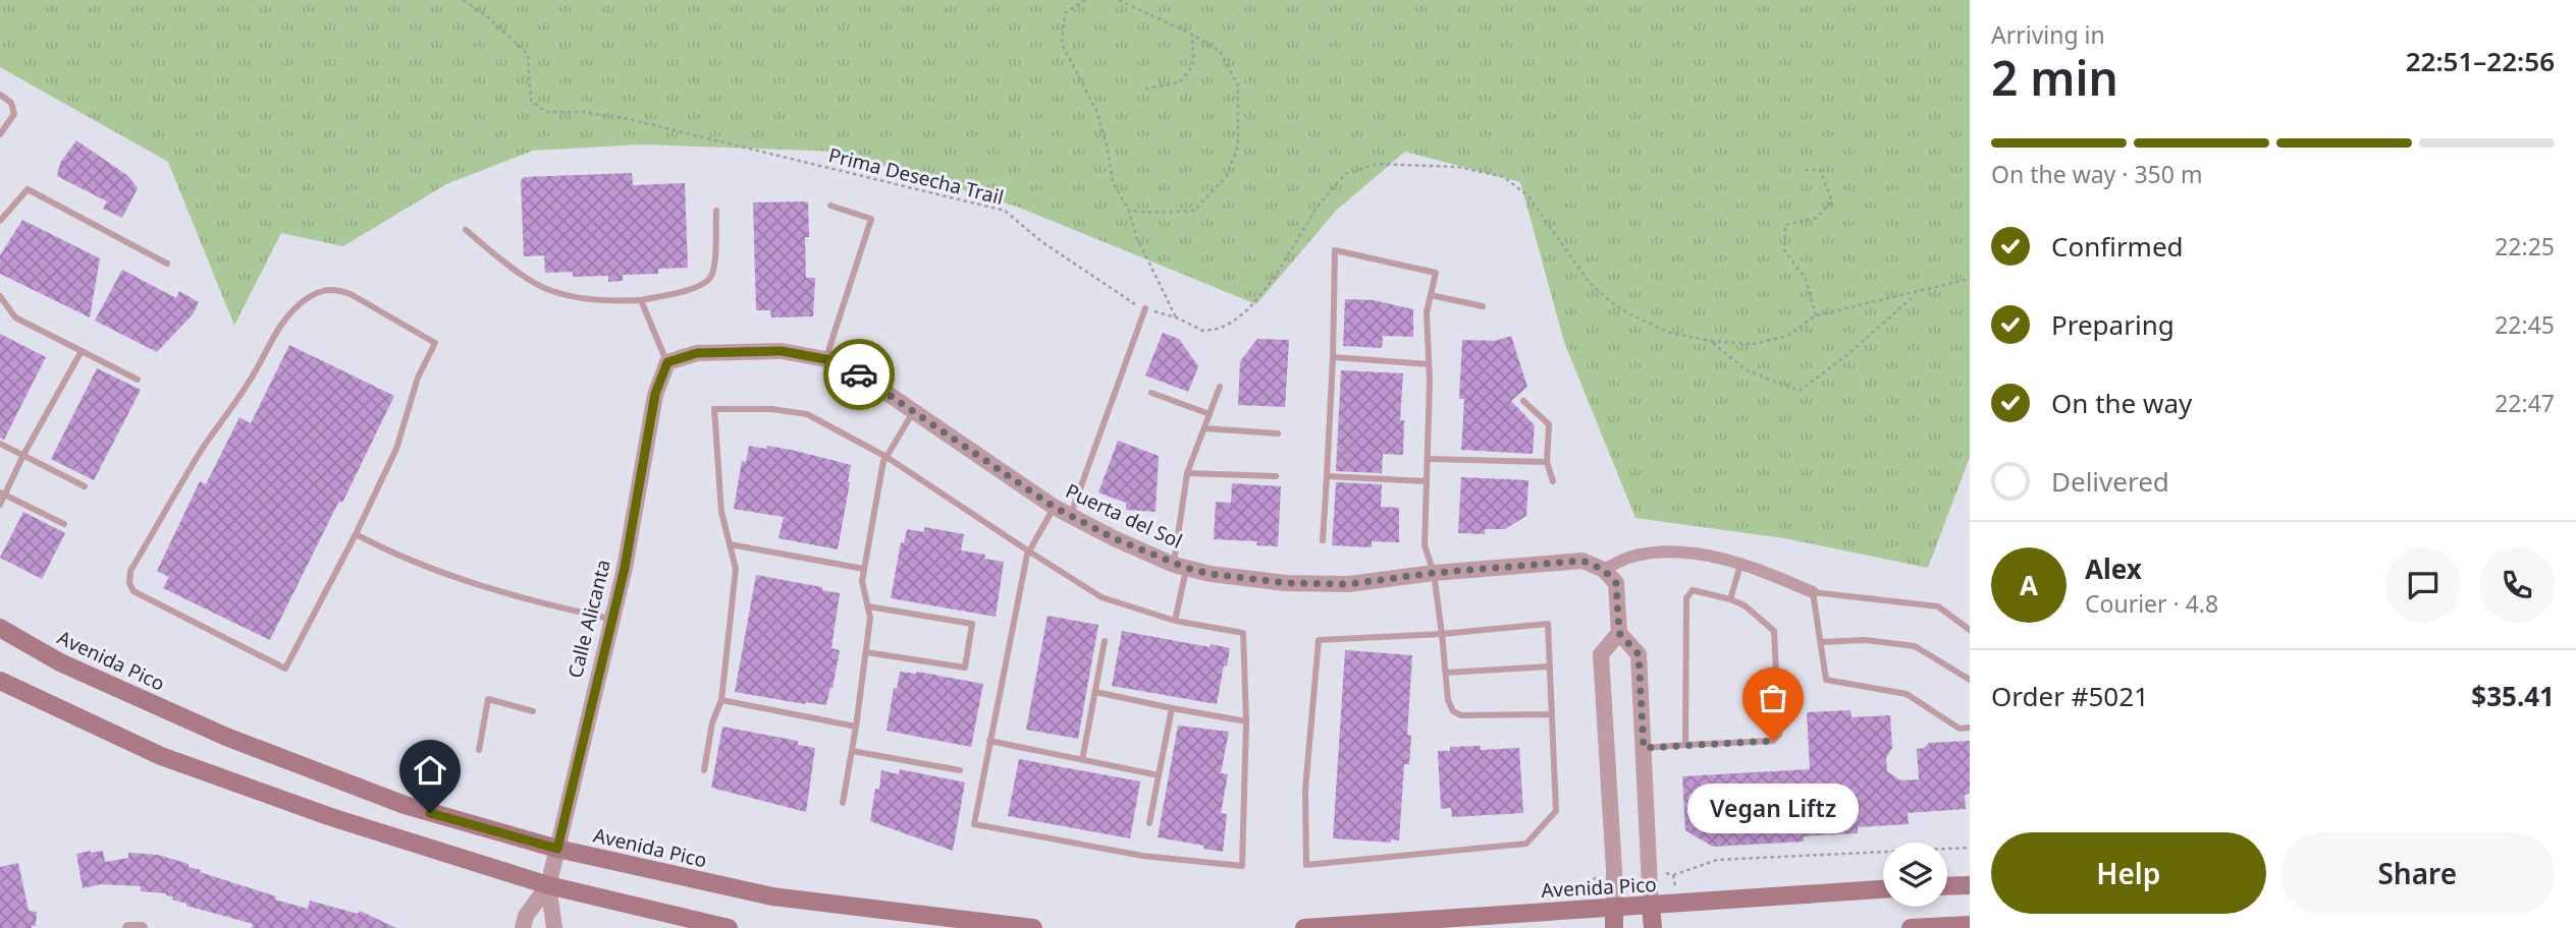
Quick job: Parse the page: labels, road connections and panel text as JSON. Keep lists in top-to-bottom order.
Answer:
{
  "streets": {
    "main road": ["Avenida Pico"],
    "street": ["Puerta del Sol", "Calle Alicanta"],
    "path": ["Prima Desecha Trail"]
  },
  "crossings": [
    ["Puerta del Sol", "Calle Alicanta"],
    ["Calle Alicanta", "Avenida Pico"]
  ],
  "places": ["Vegan Liftz"],
  "page": {
    "heading": ["2 min", "Arriving in", "22:51–22:56"],
    "panel": [
      "Alex",
      "Courier · 4.8",
      "Order #5021",
      "$35.41"
    ],
    "bar": "On the way · 350 m",
    "list": [
      ["Confirmed", "22:25"],
      ["Preparing", "22:45"],
      ["On the way", "22:47"],
      "Delivered"
    ],
    "round": "A",
    "bubble": "Vegan Liftz",
    "buttons": ["Help", "Share"]
  }
}
